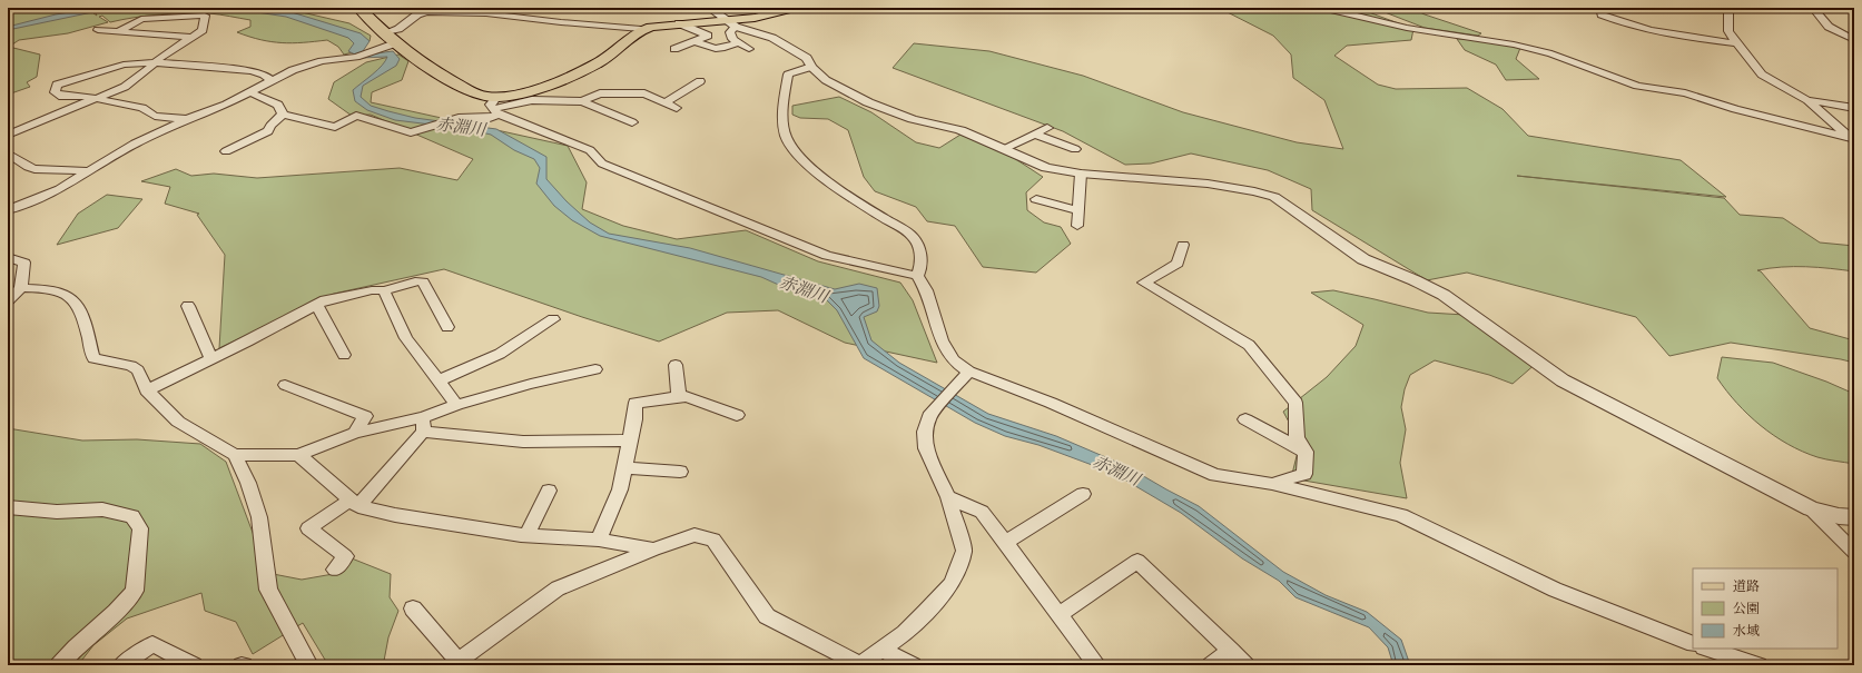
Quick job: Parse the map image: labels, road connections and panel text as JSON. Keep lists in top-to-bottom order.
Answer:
{
  "water": ["赤淵川"],
  "legend": ["道路", "公園", "水域"]
}
